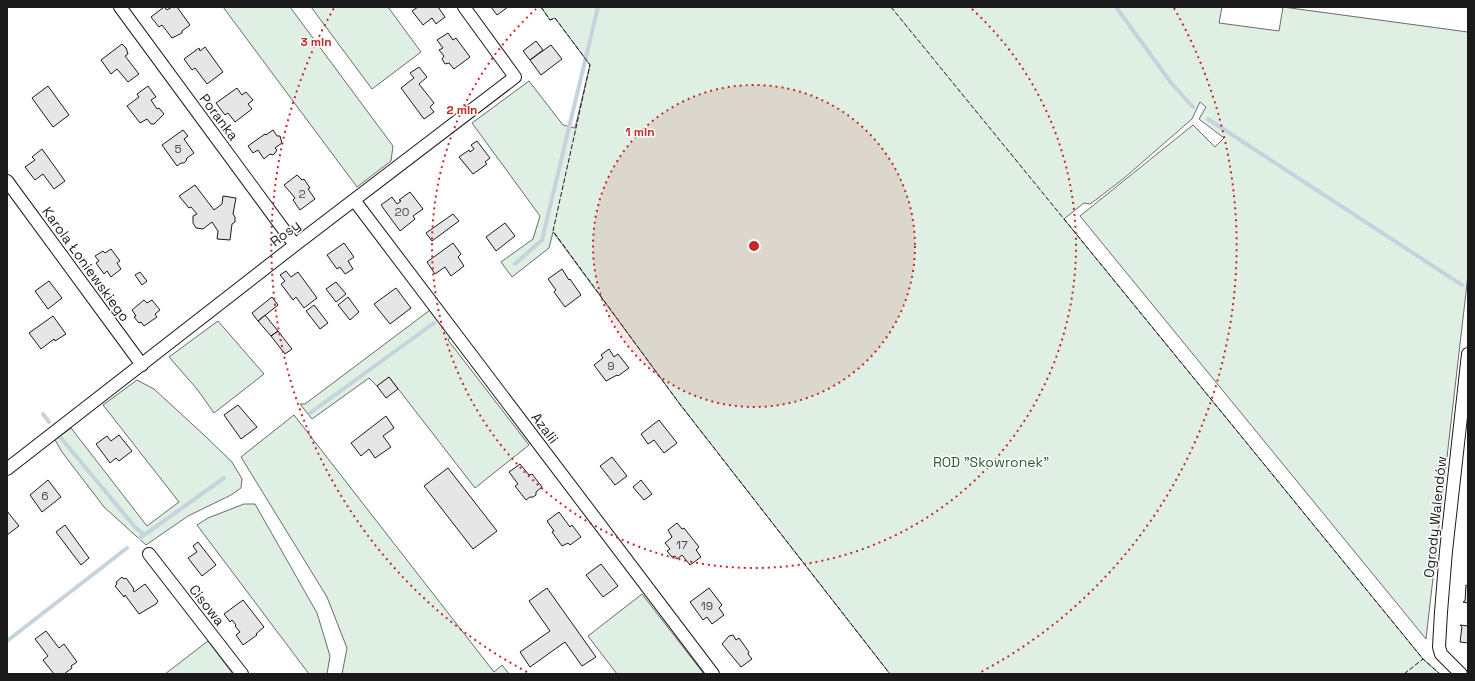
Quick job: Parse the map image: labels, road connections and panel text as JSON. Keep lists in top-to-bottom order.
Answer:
{
  "streets": {
    "street": [
      "Poranka",
      "Rosy",
      "Karola Łoniewskiego",
      "Azalii",
      "Ogrody Walendów",
      "Cisowa"
    ]
  },
  "crossings": [
    ["Poranka", "Rosy"],
    ["Rosy", "Karola Łoniewskiego"],
    ["Rosy", "Azalii"]
  ],
  "parks": ["ROD \"Skowronek\""],
  "house_numbers": [
    "5",
    "2",
    "20",
    "9",
    "6",
    "17",
    "19"
  ],
  "rings": ["3 min", "2 min", "1 min"]
}
